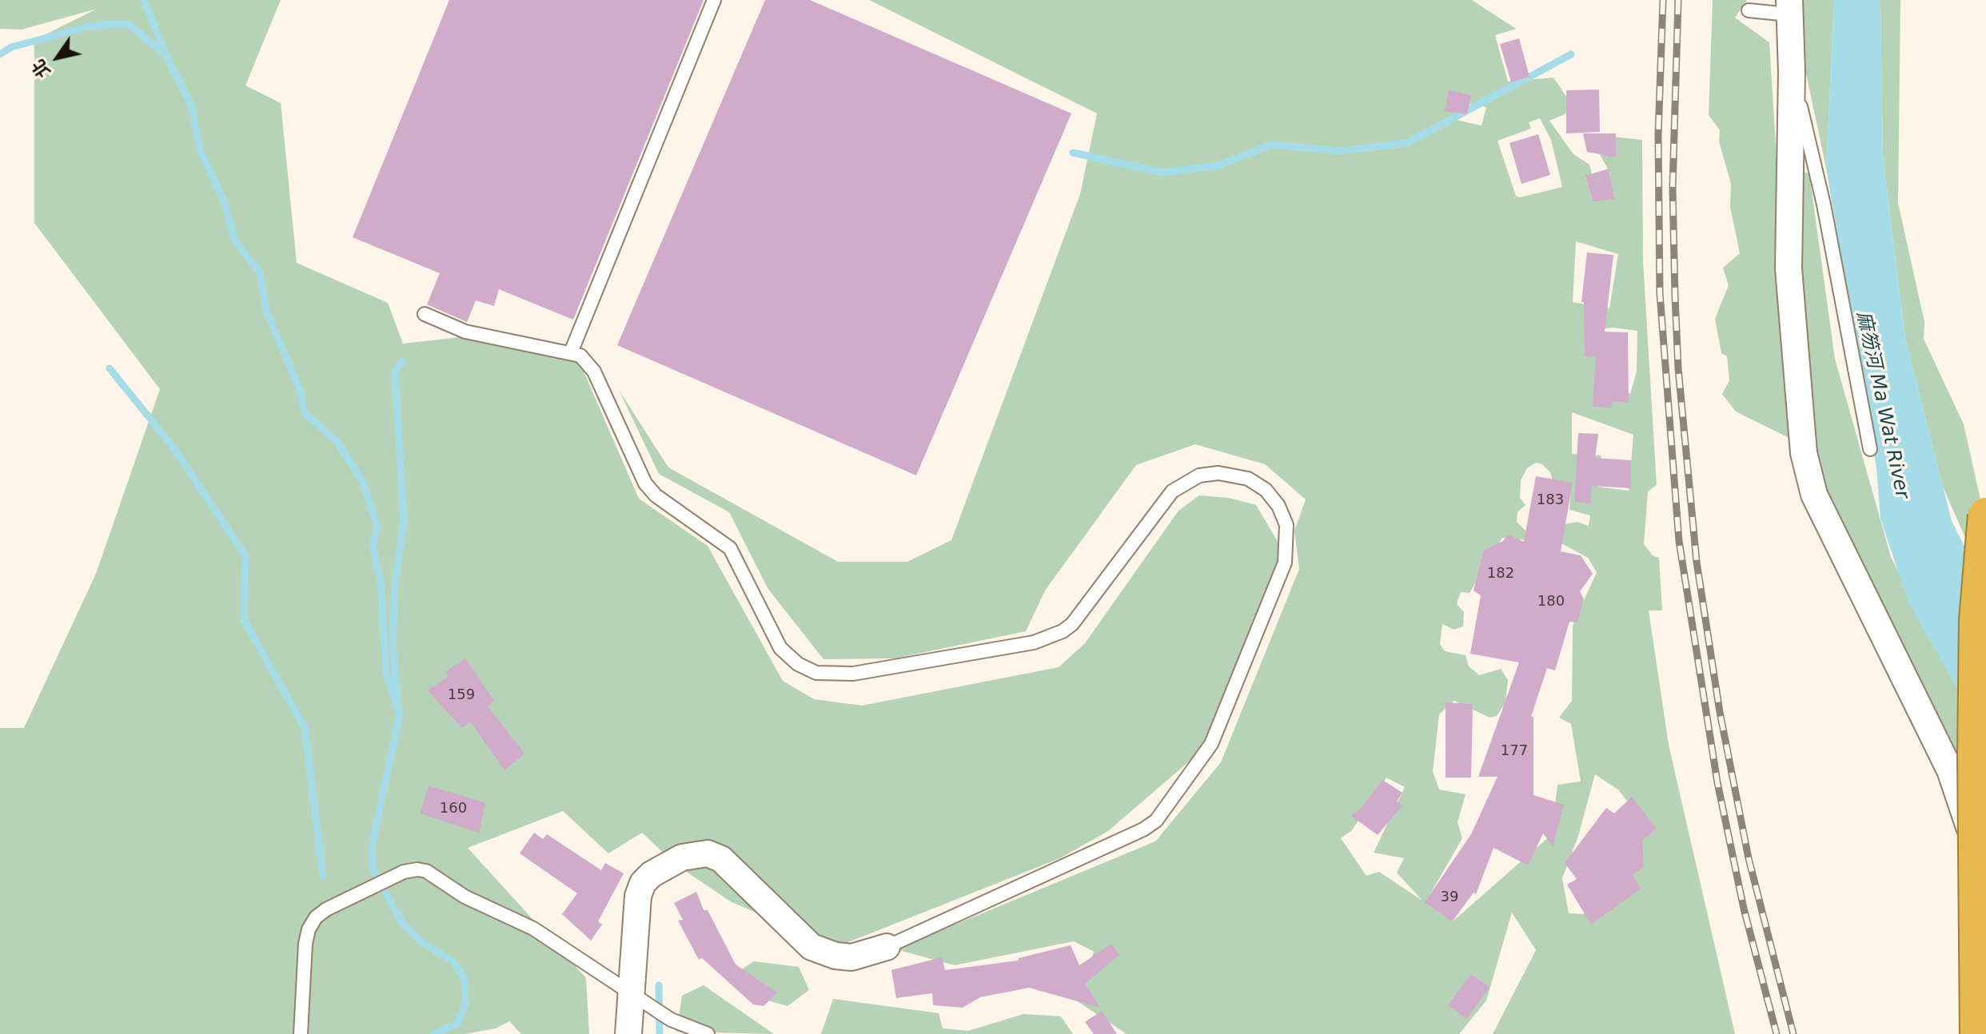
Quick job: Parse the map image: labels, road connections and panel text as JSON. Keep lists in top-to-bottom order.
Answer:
{
  "water": ["麻笏河 Ma Wat River"],
  "house_numbers": [
    "183",
    "182",
    "180",
    "159",
    "177",
    "160",
    "39"
  ],
  "north": "bottom left"
}
